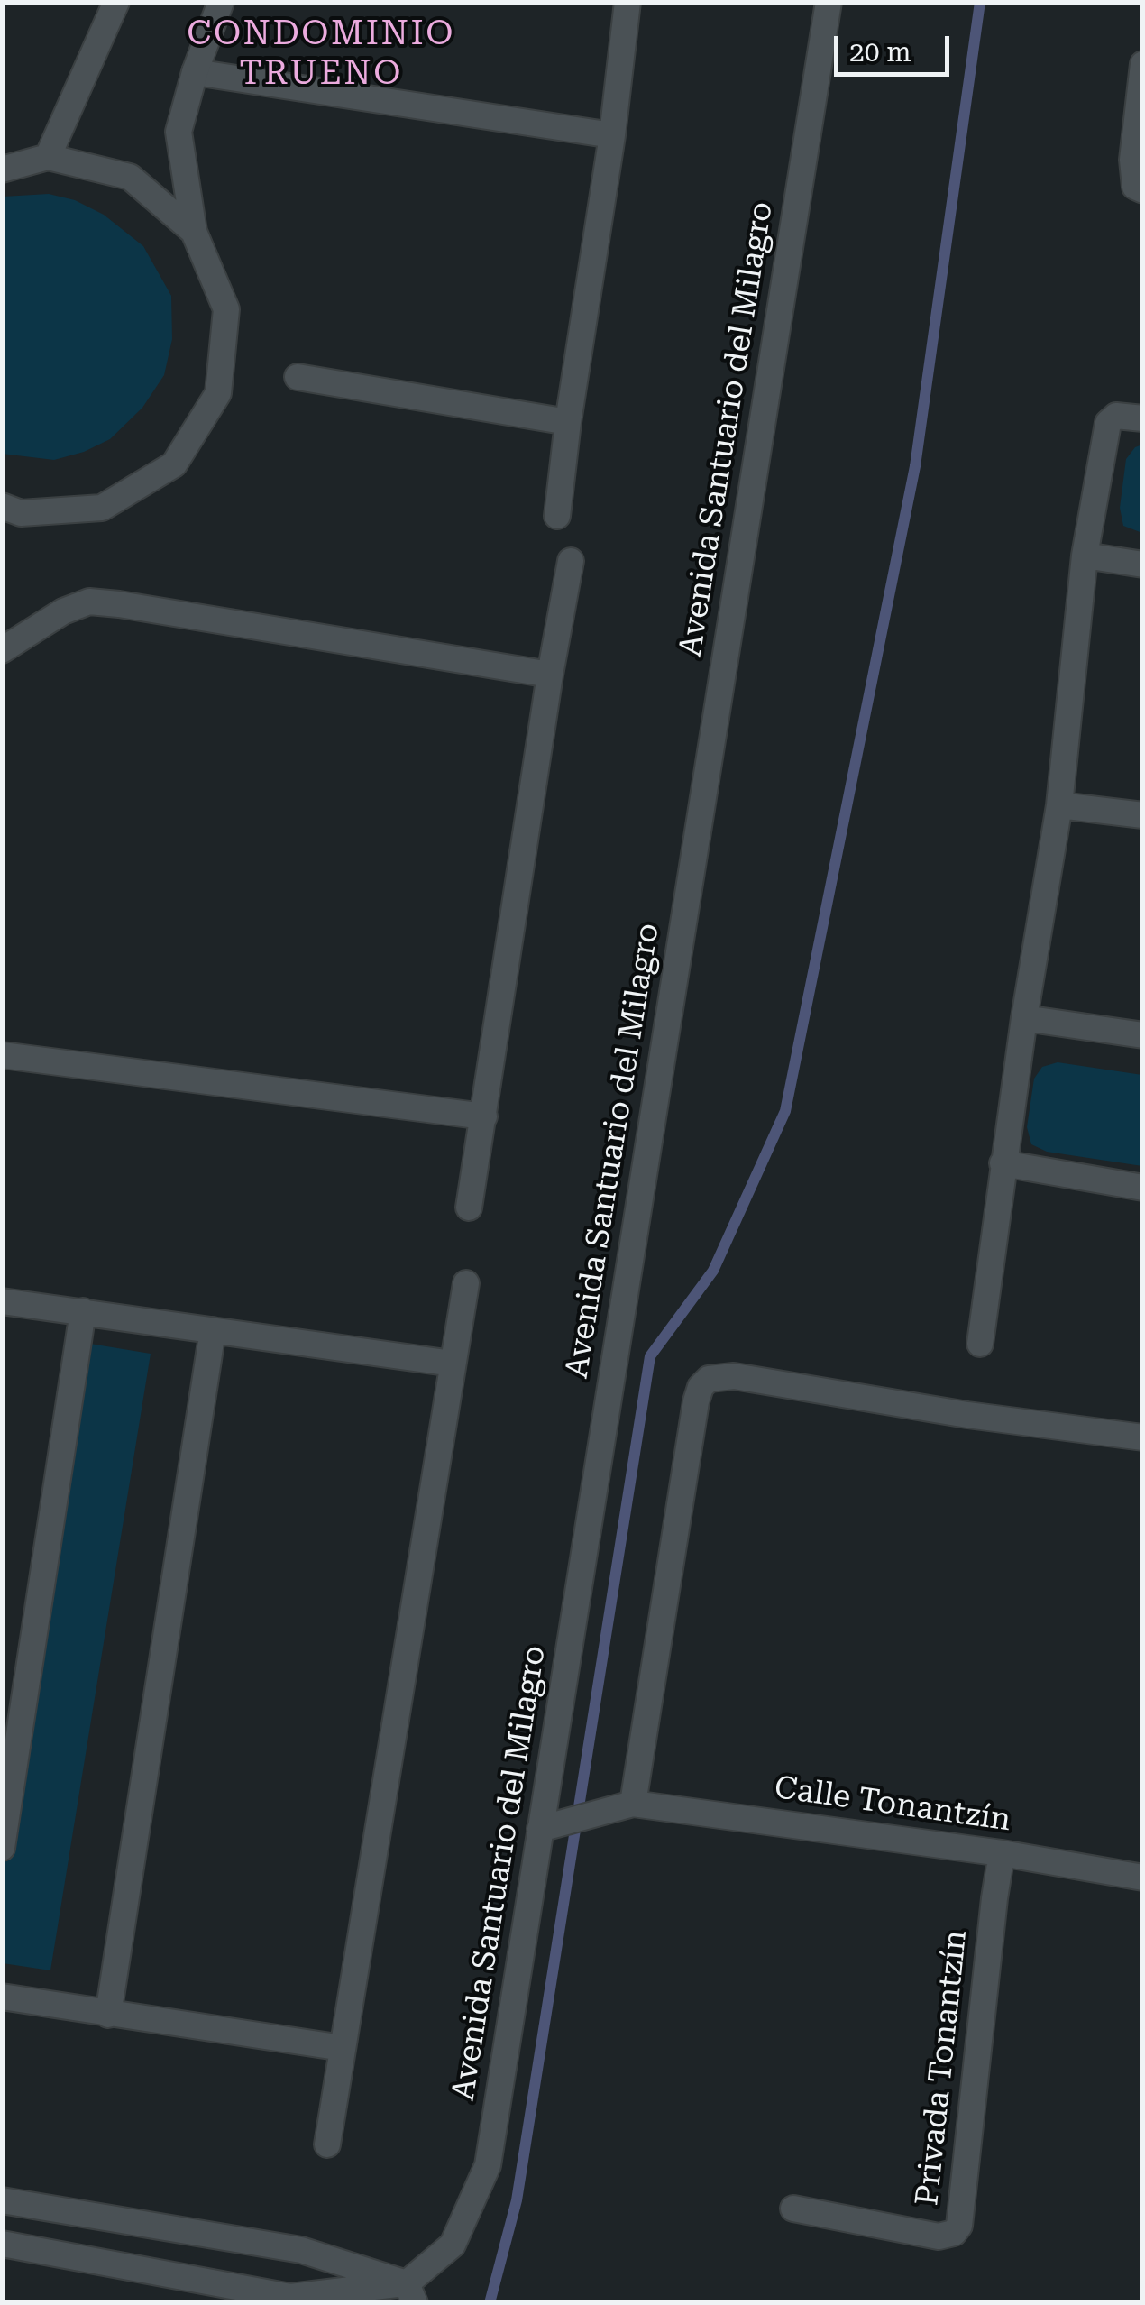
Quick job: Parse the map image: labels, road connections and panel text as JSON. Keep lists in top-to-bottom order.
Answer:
{
  "streets": {
    "street": ["Avenida Santuario del Milagro", "Calle Tonantzín", "Privada Tonantzín"]
  },
  "crossings": [
    ["Avenida Santuario del Milagro", "Calle Tonantzín"],
    ["Calle Tonantzín", "Privada Tonantzín"]
  ],
  "districts": ["CONDOMINIO TRUENO"],
  "scale_bar": "20 m"
}
